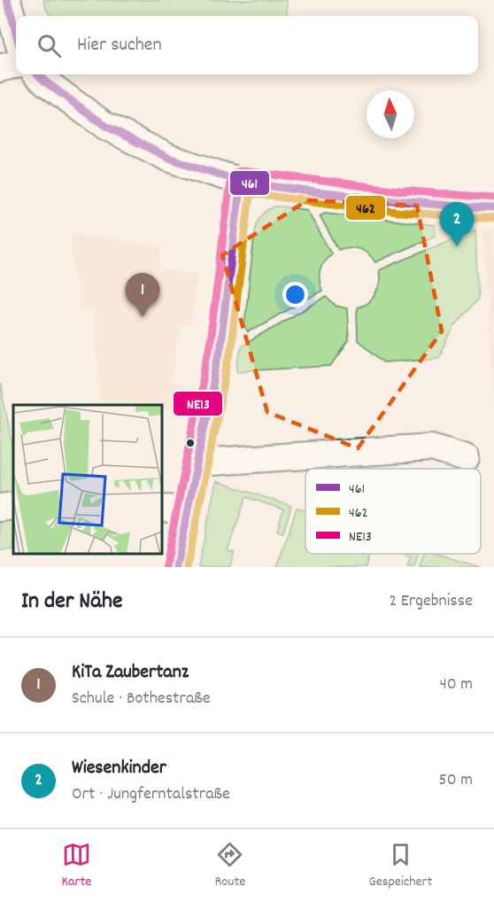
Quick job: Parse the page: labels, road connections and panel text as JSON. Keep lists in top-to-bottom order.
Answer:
{
  "lines": ["transit line 461", "transit line NE13", "transit line 462"],
  "legend": ["461", "462", "NE13"],
  "north": "top",
  "page": {
    "search": "Hier suchen",
    "pins": ["2", "1"],
    "heading": ["In der Nähe", "2 Ergebnisse"],
    "list": [
      {
        "mark": "1",
        "name": "KiTa Zaubertanz",
        "note": "Schule · Bothestraße",
        "value": "40 m"
      },
      {
        "mark": "2",
        "name": "Wiesenkinder",
        "note": "Ort · Jungferntalstraße",
        "value": "50 m"
      }
    ],
    "nav": ["Karte", "Route", "Gespeichert"]
  }
}
